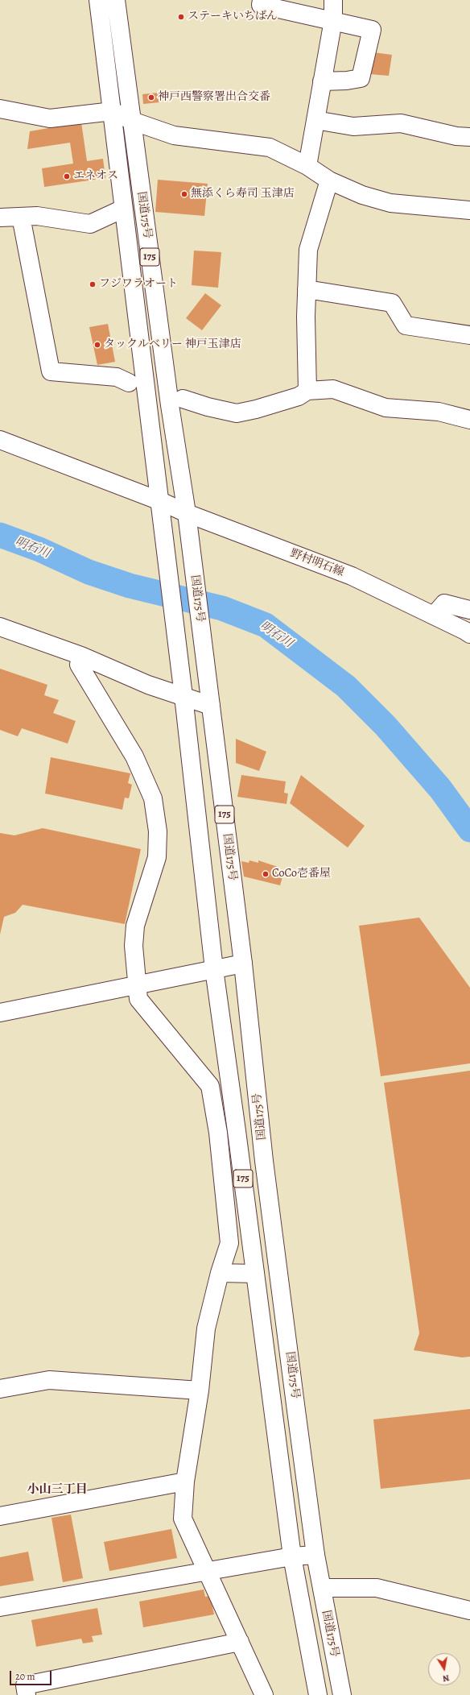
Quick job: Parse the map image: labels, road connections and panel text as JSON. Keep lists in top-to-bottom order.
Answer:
{
  "streets": {
    "main road": ["国道175号", "175", "野村明石線"]
  },
  "crossings": [
    ["国道175号", "野村明石線"]
  ],
  "districts": ["小山三丁目"],
  "water": ["明石川"],
  "places": [
    "ステーキいちばん",
    "神戸西警察署出合交番",
    "エネオス",
    "無添くら寿司 玉津店",
    "フジワラオート",
    "タックルベリー 神戸玉津店",
    "CoCo壱番屋"
  ],
  "scale_bar": "20 m",
  "north": "bottom"
}
